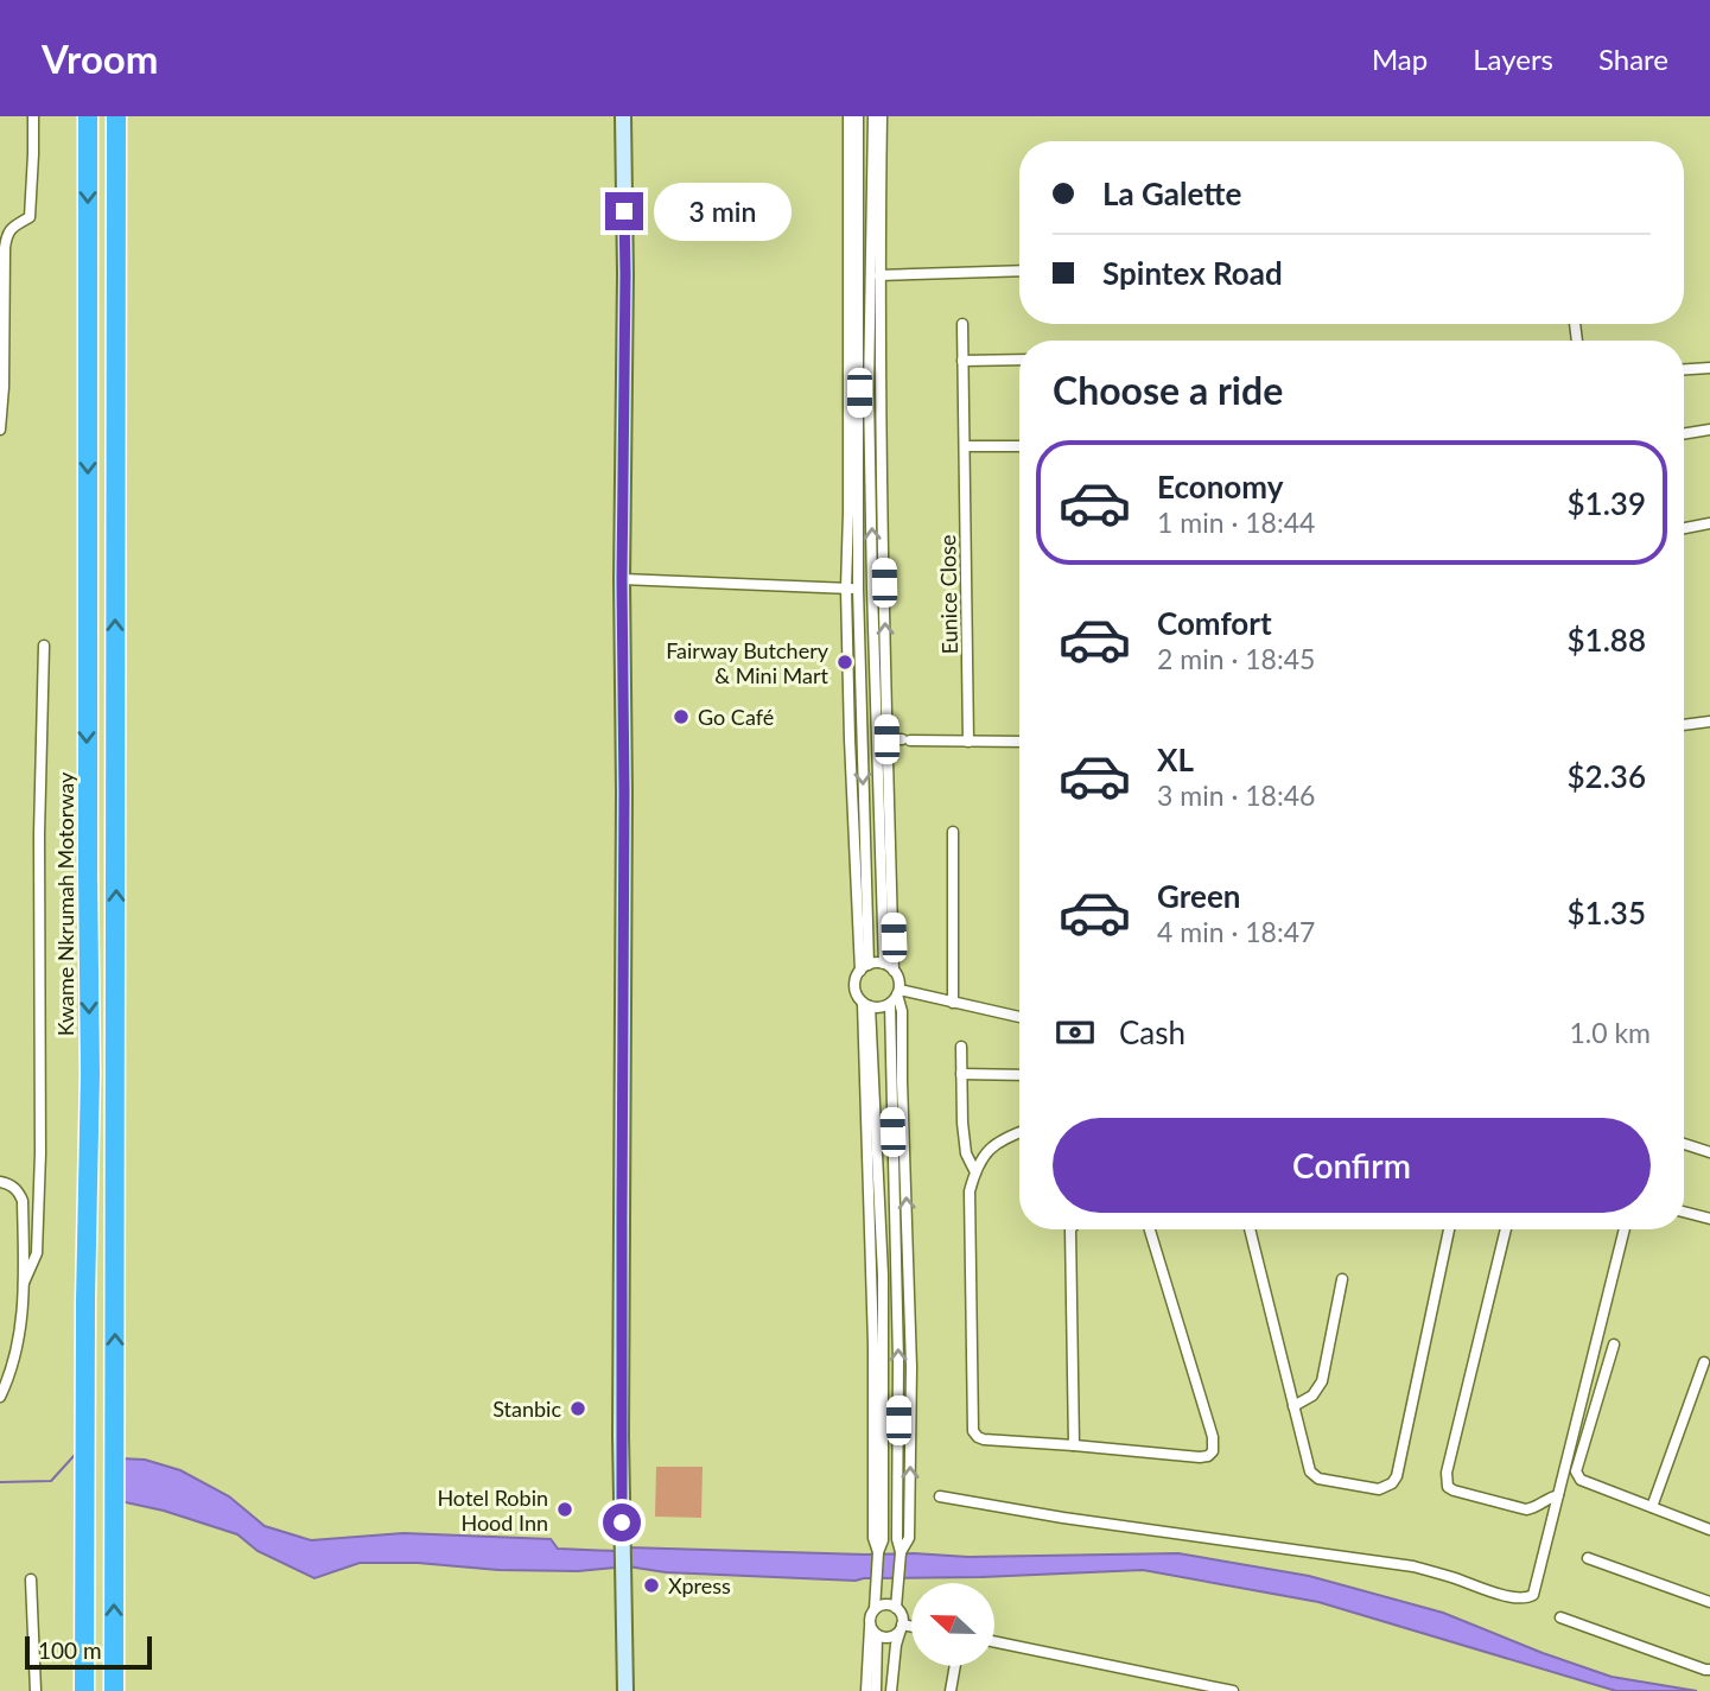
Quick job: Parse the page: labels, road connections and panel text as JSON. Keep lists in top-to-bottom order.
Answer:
{
  "streets": {
    "highway": ["Kwame Nkrumah Motorway"],
    "street": ["Eunice Close"]
  },
  "places": [
    "Fairway Butchery & Mini Mart",
    "Go Café",
    "Stanbic",
    "Hotel Robin Hood Inn",
    "Xpress"
  ],
  "scale_bar": "100 m",
  "north": "left",
  "page": {
    "header": "Vroom",
    "nav": ["Map", "Layers", "Share"],
    "banner": ["La Galette", "Spintex Road"],
    "bubble": "3 min",
    "heading": "Choose a ride",
    "list": [
      {
        "name": "Economy",
        "note": "1 min · 18:44",
        "value": "$1.39"
      },
      {
        "name": "Comfort",
        "note": "2 min · 18:45",
        "value": "$1.88"
      },
      {
        "name": "XL",
        "note": "3 min · 18:46",
        "value": "$2.36"
      },
      {
        "name": "Green",
        "note": "4 min · 18:47",
        "value": "$1.35"
      }
    ],
    "pay": ["Cash", "1.0 km"],
    "buttons": "Confirm",
    "scale": "100 m"
  }
}
